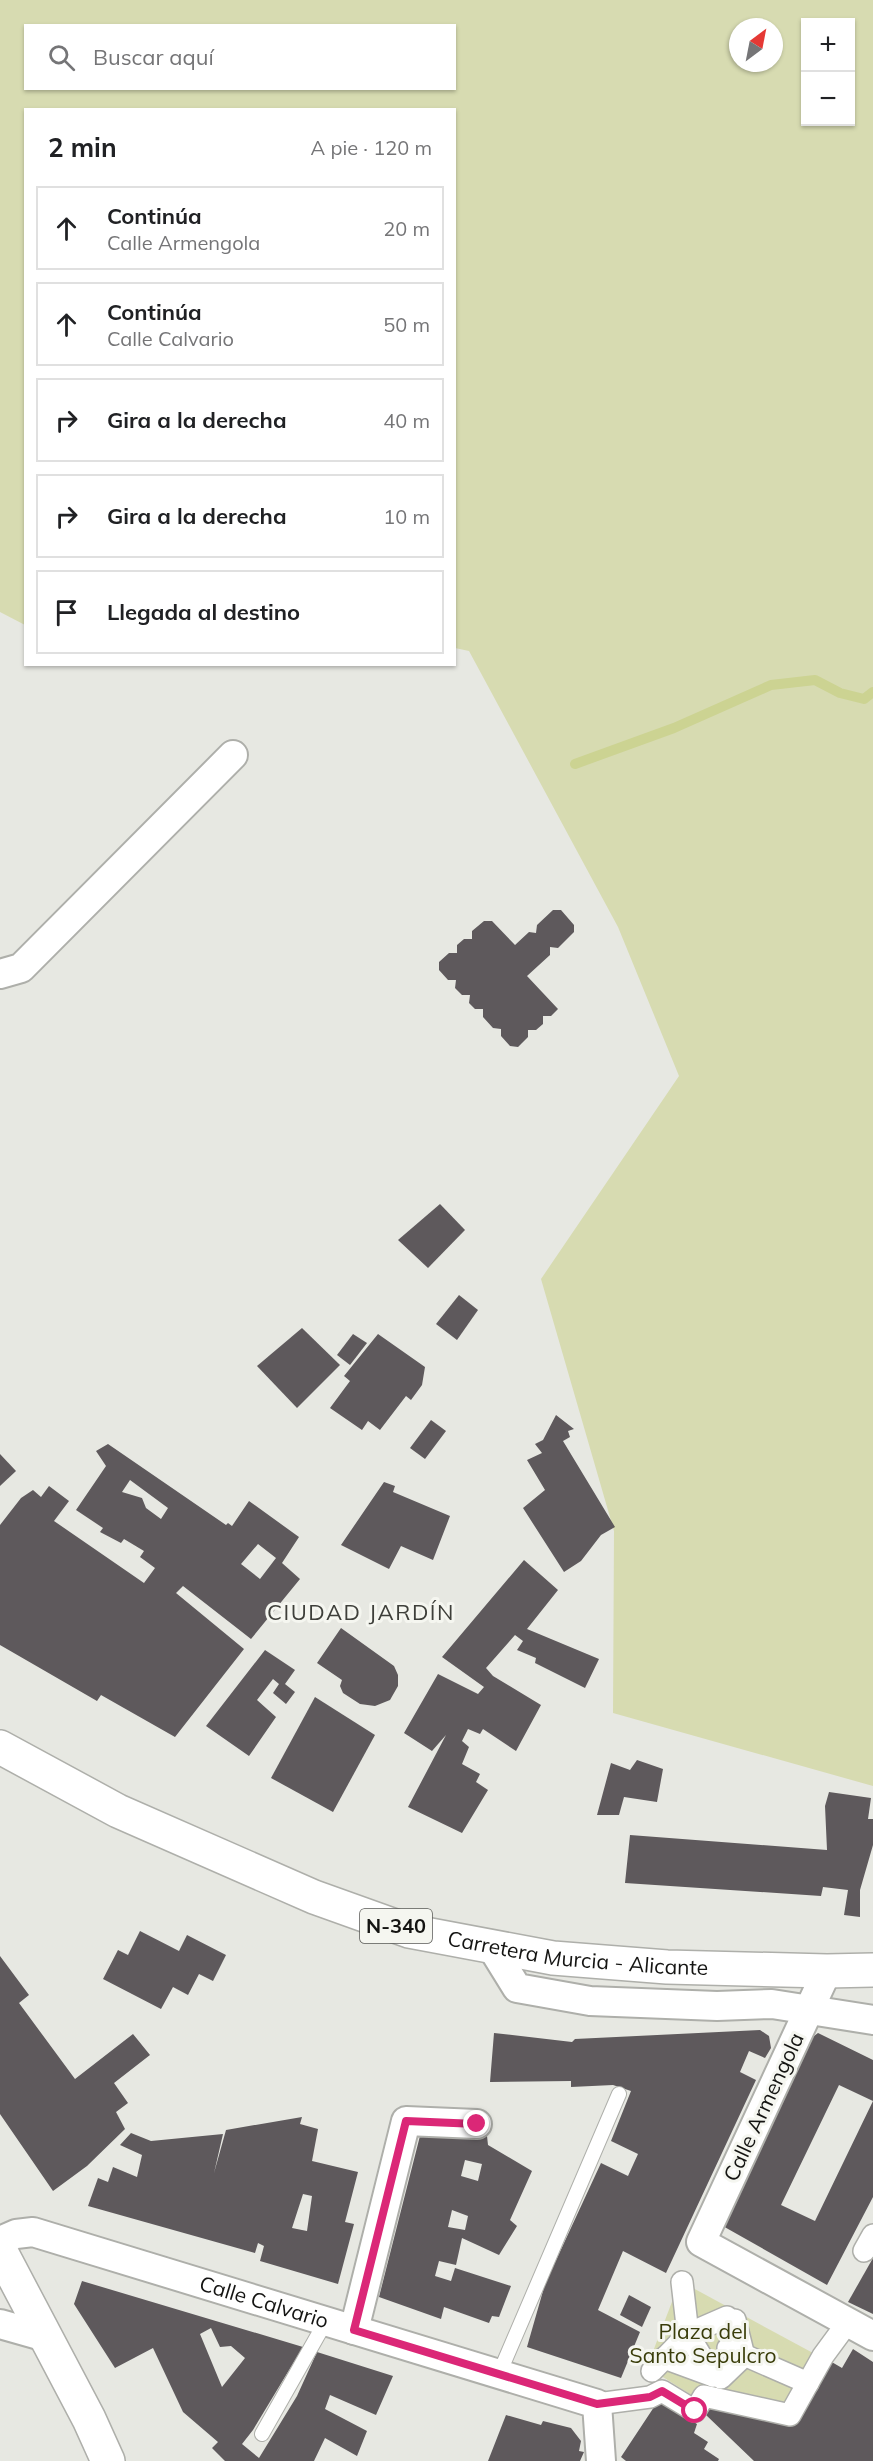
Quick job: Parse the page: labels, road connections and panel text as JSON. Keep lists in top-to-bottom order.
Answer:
{
  "streets": {
    "main road": ["N-340", "Carretera Murcia - Alicante"],
    "street": ["Calle Armengola", "Calle Calvario"]
  },
  "crossings": [
    ["Carretera Murcia - Alicante", "Calle Armengola"]
  ],
  "districts": ["CIUDAD JARDÍN"],
  "parks": ["Plaza del Santo Sepulcro"],
  "north": "top right",
  "page": {
    "map_buttons": ["+", "−"],
    "search": "Buscar aquí",
    "heading": ["2 min", "A pie · 120 m"],
    "list": [
      ["Continúa", "Calle Armengola", "20 m"],
      ["Continúa", "Calle Calvario", "50 m"],
      ["Gira a la derecha", "40 m"],
      ["Gira a la derecha", "10 m"],
      "Llegada al destino"
    ]
  }
}
